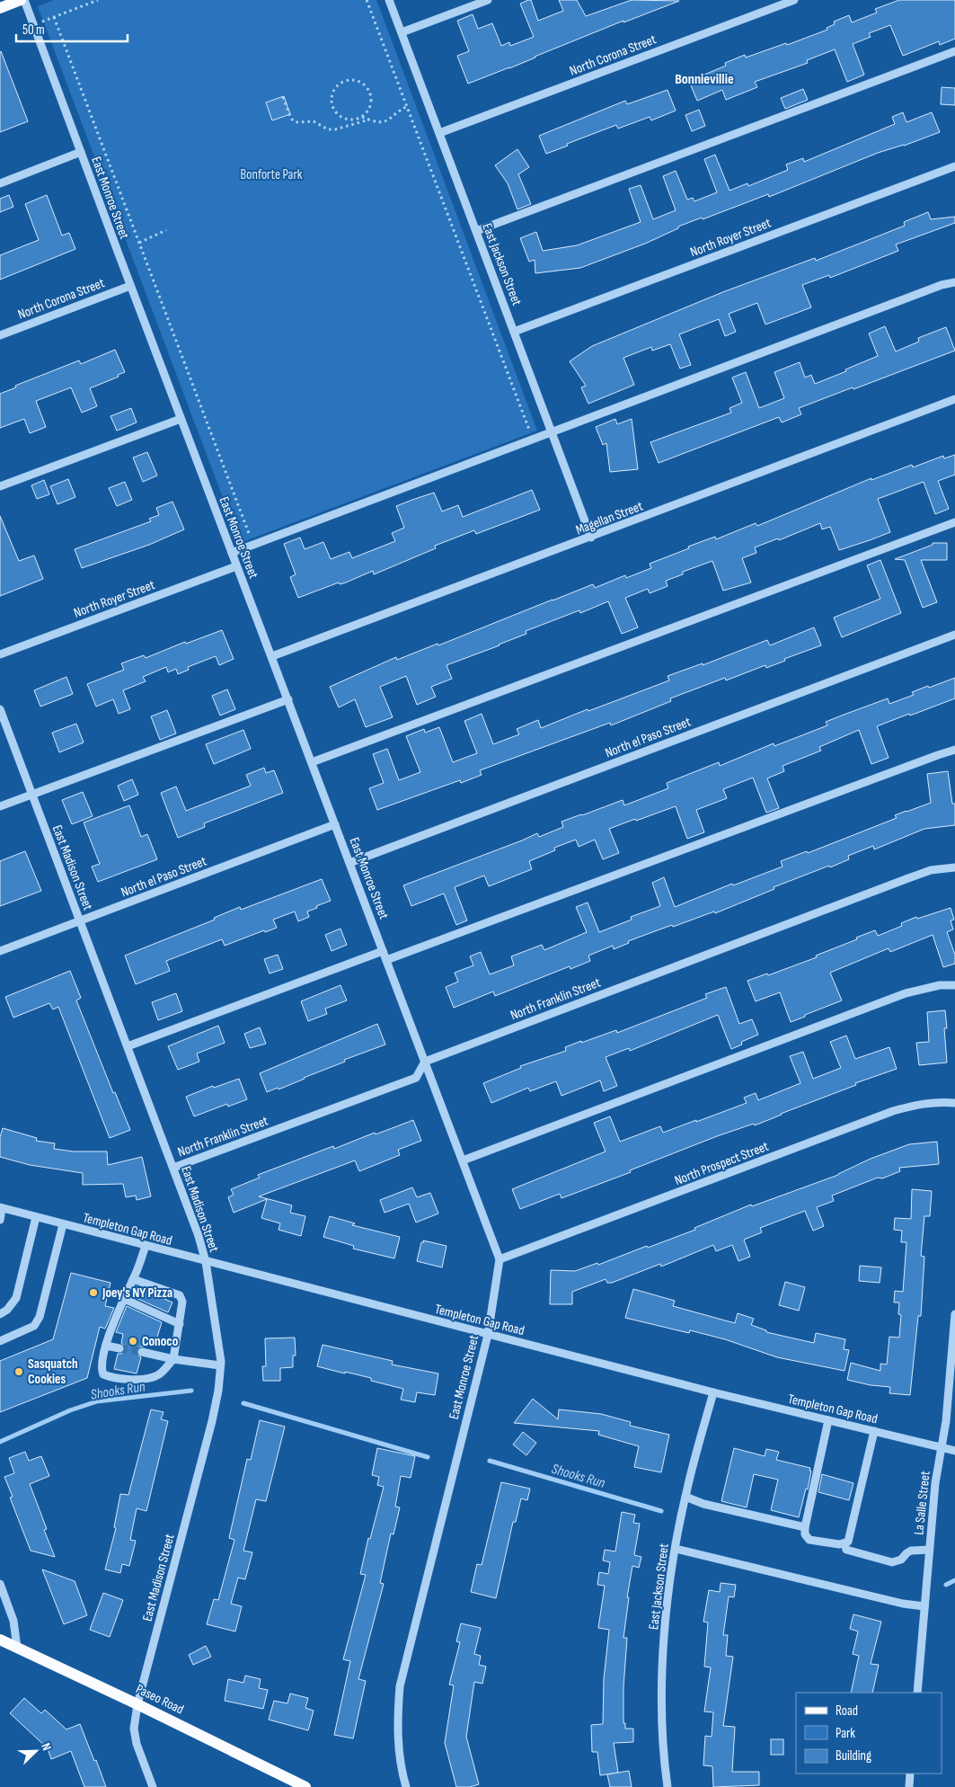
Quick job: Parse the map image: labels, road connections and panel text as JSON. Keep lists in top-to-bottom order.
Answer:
{
  "streets": {
    "main road": ["Paseo Road"],
    "street": [
      "North Corona Street",
      "East Monroe Street",
      "North Royer Street",
      "East Jackson Street",
      "Magellan Street",
      "North el Paso Street",
      "East Madison Street",
      "North Franklin Street",
      "North Prospect Street",
      "Templeton Gap Road",
      "La Salle Street"
    ]
  },
  "crossings": [
    ["North Corona Street", "East Monroe Street"],
    ["North Corona Street", "East Jackson Street"],
    ["East Monroe Street", "North Royer Street"],
    ["East Monroe Street", "Magellan Street"],
    ["East Monroe Street", "North el Paso Street"],
    ["East Monroe Street", "North Franklin Street"],
    ["East Monroe Street", "North Prospect Street"],
    ["East Monroe Street", "Templeton Gap Road"],
    ["North Royer Street", "East Jackson Street"],
    ["East Jackson Street", "Magellan Street"],
    ["East Jackson Street", "Templeton Gap Road"],
    ["North el Paso Street", "East Madison Street"],
    ["East Madison Street", "North Franklin Street"],
    ["East Madison Street", "Templeton Gap Road"],
    ["East Madison Street", "Paseo Road"],
    ["Templeton Gap Road", "La Salle Street"]
  ],
  "districts": ["Bonnievillie"],
  "water": ["Shooks Run"],
  "parks": ["Bonforte Park"],
  "places": ["Joey's NY Pizza", "Conoco", "Sasquatch Cookies"],
  "legend": ["Road", "Park", "Building"],
  "scale_bar": "50 m",
  "north": "top right"
}
